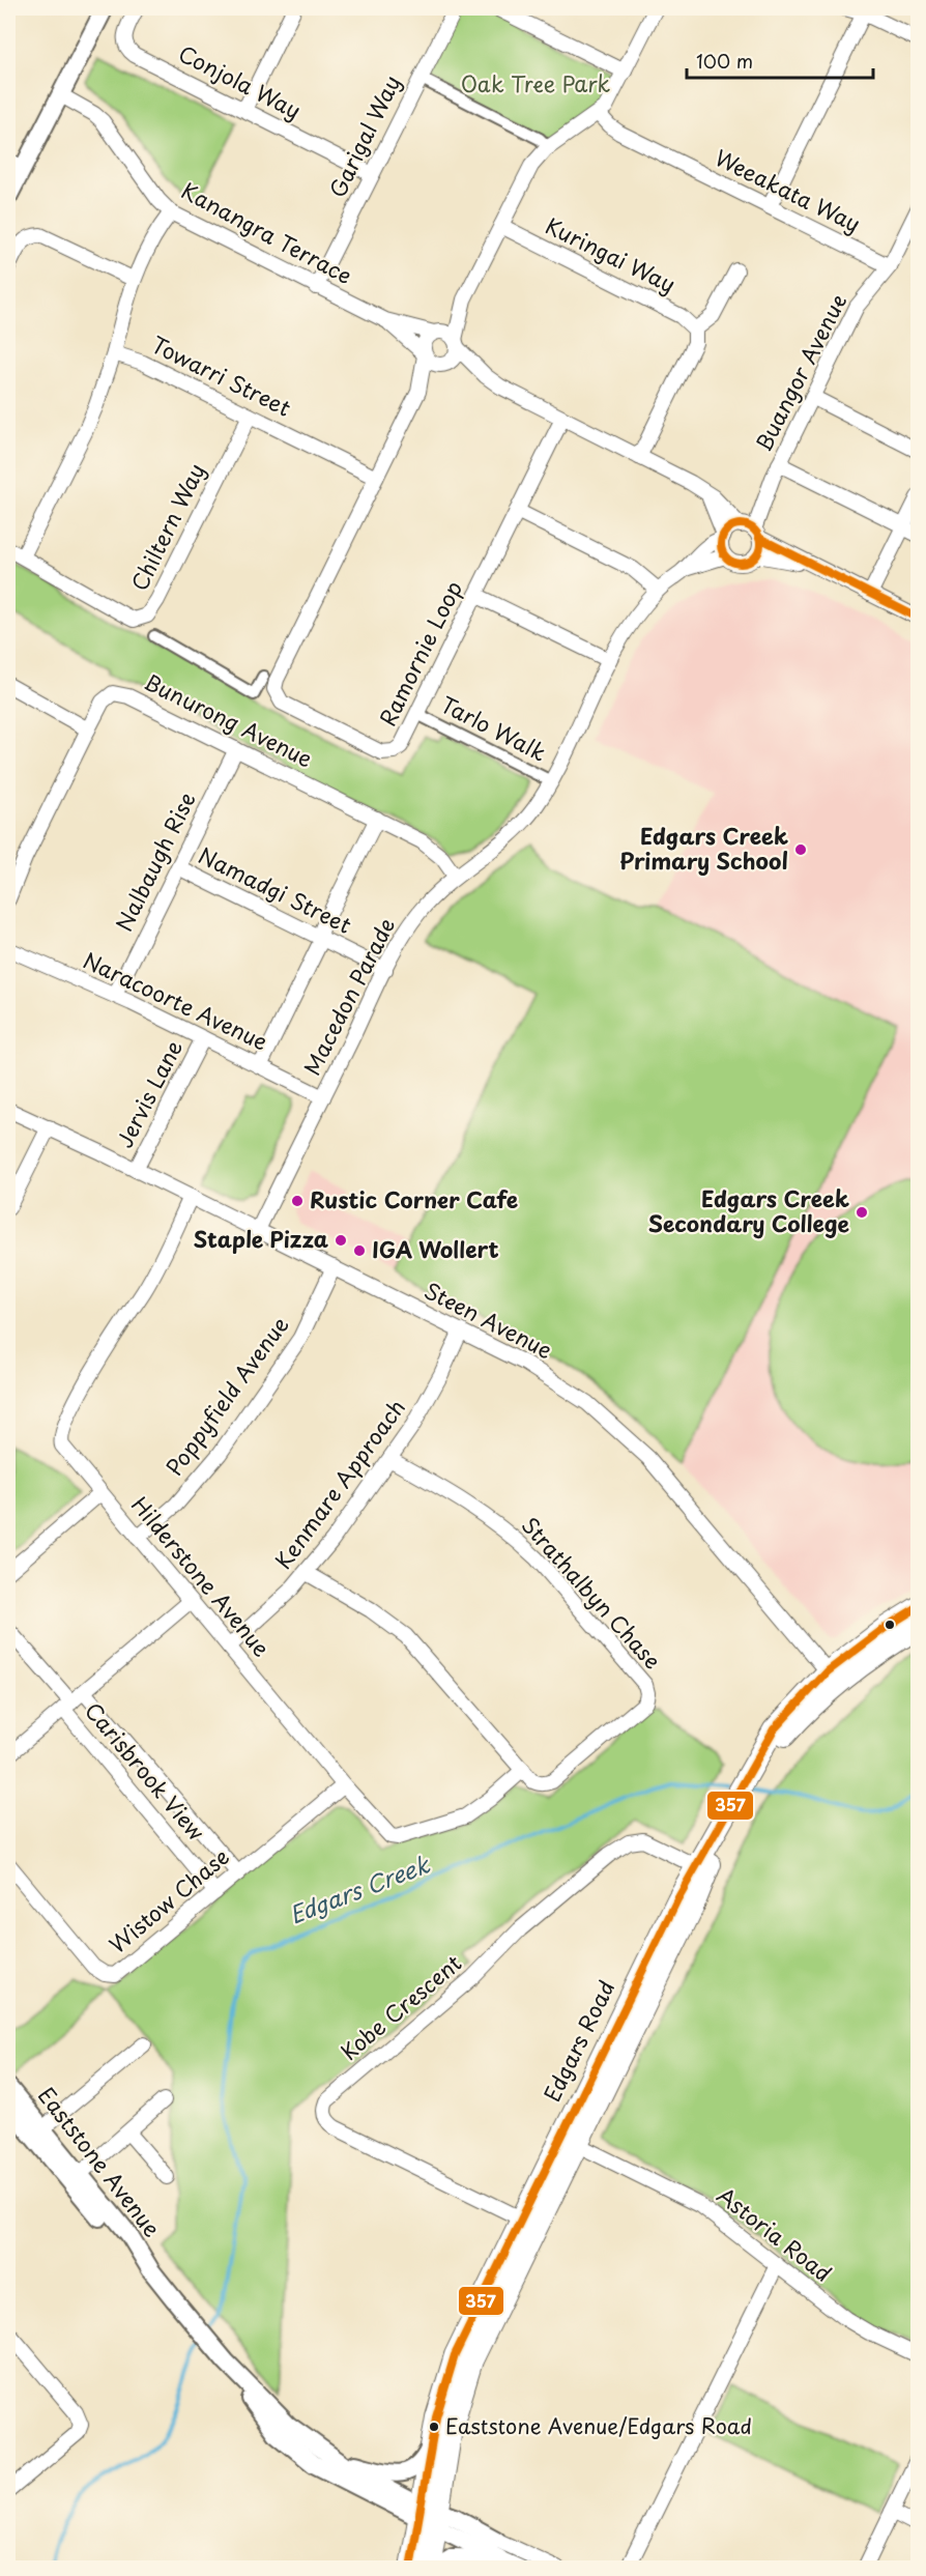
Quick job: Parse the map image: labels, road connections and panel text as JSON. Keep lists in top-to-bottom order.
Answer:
{
  "streets": {
    "main road": ["Edgars Road"],
    "street": [
      "Conjola Way",
      "Garigal Way",
      "Weeakata Way",
      "Kanangra Terrace",
      "Kuringai Way",
      "Buangor Avenue",
      "Towarri Street",
      "Chiltern Way",
      "Ramornie Loop",
      "Bunurong Avenue",
      "Tarlo Walk",
      "Nalbaugh Rise",
      "Namadgi Street",
      "Macedon Parade",
      "Naracoorte Avenue",
      "Jervis Lane",
      "Steen Avenue",
      "Poppyfield Avenue",
      "Kenmare Approach",
      "Hilderstone Avenue",
      "Strathalbyn Chase",
      "Carisbrook View",
      "Wistow Chase",
      "Kobe Crescent",
      "Eaststone Avenue",
      "Astoria Road"
    ]
  },
  "crossings": [
    ["Conjola Way", "Garigal Way"],
    ["Garigal Way", "Kanangra Terrace"],
    ["Weeakata Way", "Buangor Avenue"],
    ["Kanangra Terrace", "Towarri Street"],
    ["Kanangra Terrace", "Ramornie Loop"],
    ["Buangor Avenue", "Macedon Parade"],
    ["Towarri Street", "Chiltern Way"],
    ["Towarri Street", "Ramornie Loop"],
    ["Ramornie Loop", "Tarlo Walk"],
    ["Bunurong Avenue", "Nalbaugh Rise"],
    ["Bunurong Avenue", "Macedon Parade"],
    ["Tarlo Walk", "Macedon Parade"],
    ["Nalbaugh Rise", "Namadgi Street"],
    ["Nalbaugh Rise", "Naracoorte Avenue"],
    ["Namadgi Street", "Macedon Parade"],
    ["Macedon Parade", "Naracoorte Avenue"],
    ["Macedon Parade", "Steen Avenue"],
    ["Naracoorte Avenue", "Jervis Lane"],
    ["Jervis Lane", "Steen Avenue"],
    ["Steen Avenue", "Poppyfield Avenue"],
    ["Steen Avenue", "Kenmare Approach"],
    ["Steen Avenue", "Hilderstone Avenue"],
    ["Steen Avenue", "Edgars Road"],
    ["Poppyfield Avenue", "Hilderstone Avenue"],
    ["Kenmare Approach", "Hilderstone Avenue"],
    ["Kenmare Approach", "Strathalbyn Chase"],
    ["Hilderstone Avenue", "Strathalbyn Chase"],
    ["Hilderstone Avenue", "Wistow Chase"],
    ["Carisbrook View", "Wistow Chase"],
    ["Kobe Crescent", "Edgars Road"],
    ["Edgars Road", "Eaststone Avenue"],
    ["Edgars Road", "Astoria Road"]
  ],
  "water": ["Edgars Creek"],
  "parks": ["Oak Tree Park"],
  "places": [
    "Edgars Creek Primary School",
    "Rustic Corner Cafe",
    "Edgars Creek Secondary College",
    "Staple Pizza",
    "IGA Wollert",
    "Eaststone Avenue/Edgars Road"
  ],
  "lines": ["transit line 357"],
  "scale_bar": "100 m"
}
